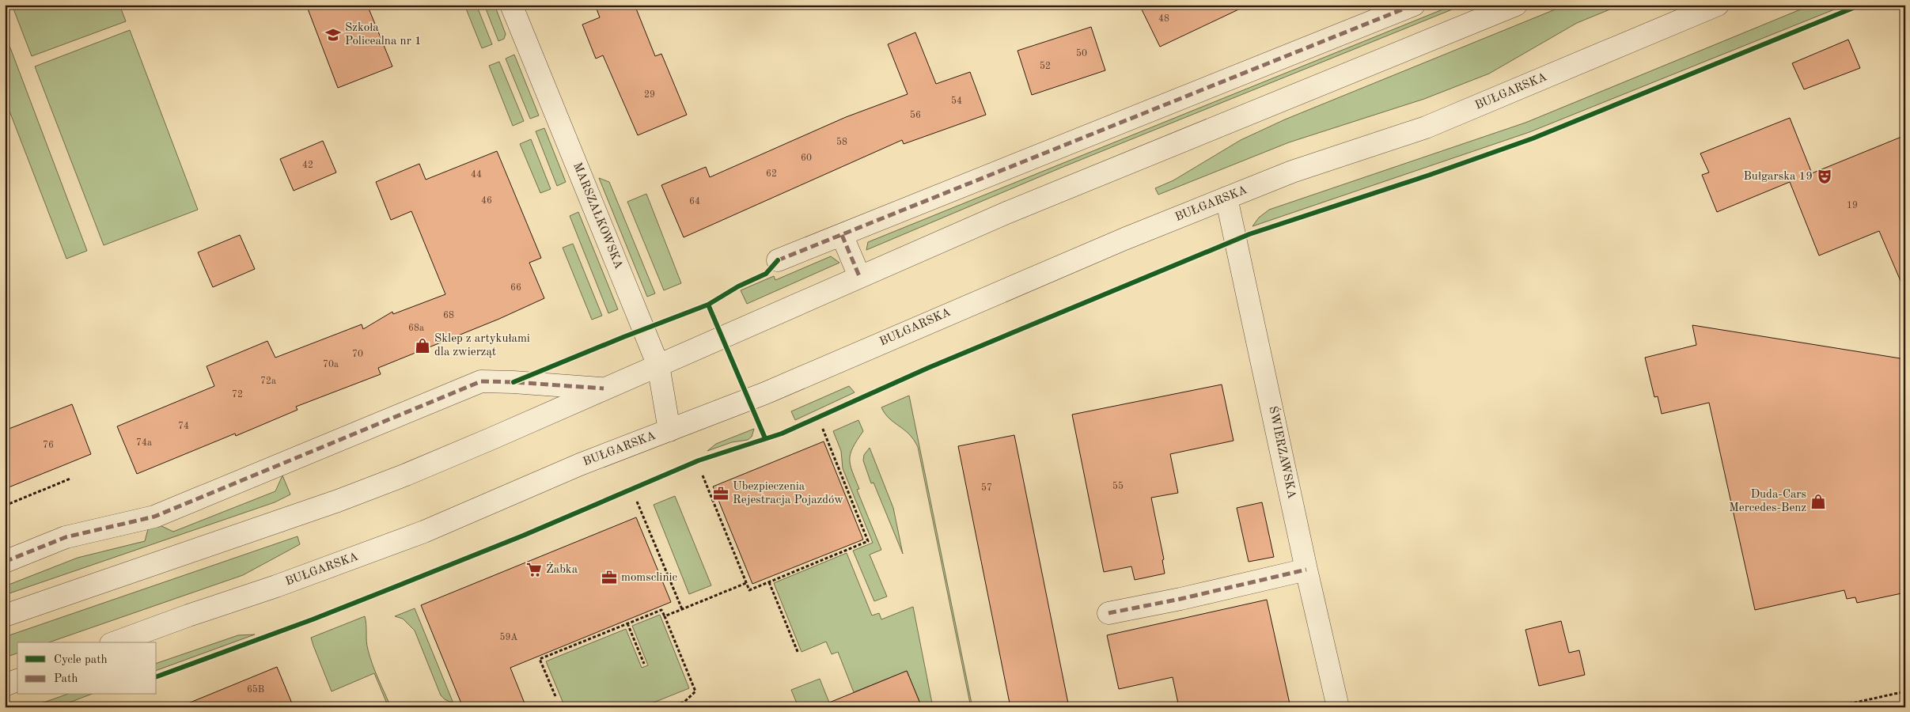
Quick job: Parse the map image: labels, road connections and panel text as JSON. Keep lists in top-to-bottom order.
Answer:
{
  "streets": {
    "street": ["BUŁGARSKA", "MARSZAŁKOWSKA", "ŚWIERZAWSKA"]
  },
  "crossings": [
    ["BUŁGARSKA", "MARSZAŁKOWSKA"],
    ["BUŁGARSKA", "ŚWIERZAWSKA"]
  ],
  "places": {
    "school or university": ["Szkoła Policealna nr 1"],
    "theatre": ["Bułgarska 19"],
    "shop": ["Sklep z artykułami dla zwierząt", "Duda-Cars Mercedes-Benz"],
    "office": ["Ubezpieczenia Rejestracja Pojazdów", "momsclinic"],
    "supermarket": ["Żabka"]
  },
  "house_numbers": [
    "48",
    "50",
    "52",
    "29",
    "54",
    "56",
    "58",
    "60",
    "42",
    "62",
    "44",
    "46",
    "64",
    "19",
    "66",
    "68",
    "68a",
    "70",
    "70a",
    "72a",
    "72",
    "74",
    "74a",
    "76",
    "55",
    "57",
    "59A",
    "65B"
  ],
  "legend": ["Cycle path", "Path"]
}
